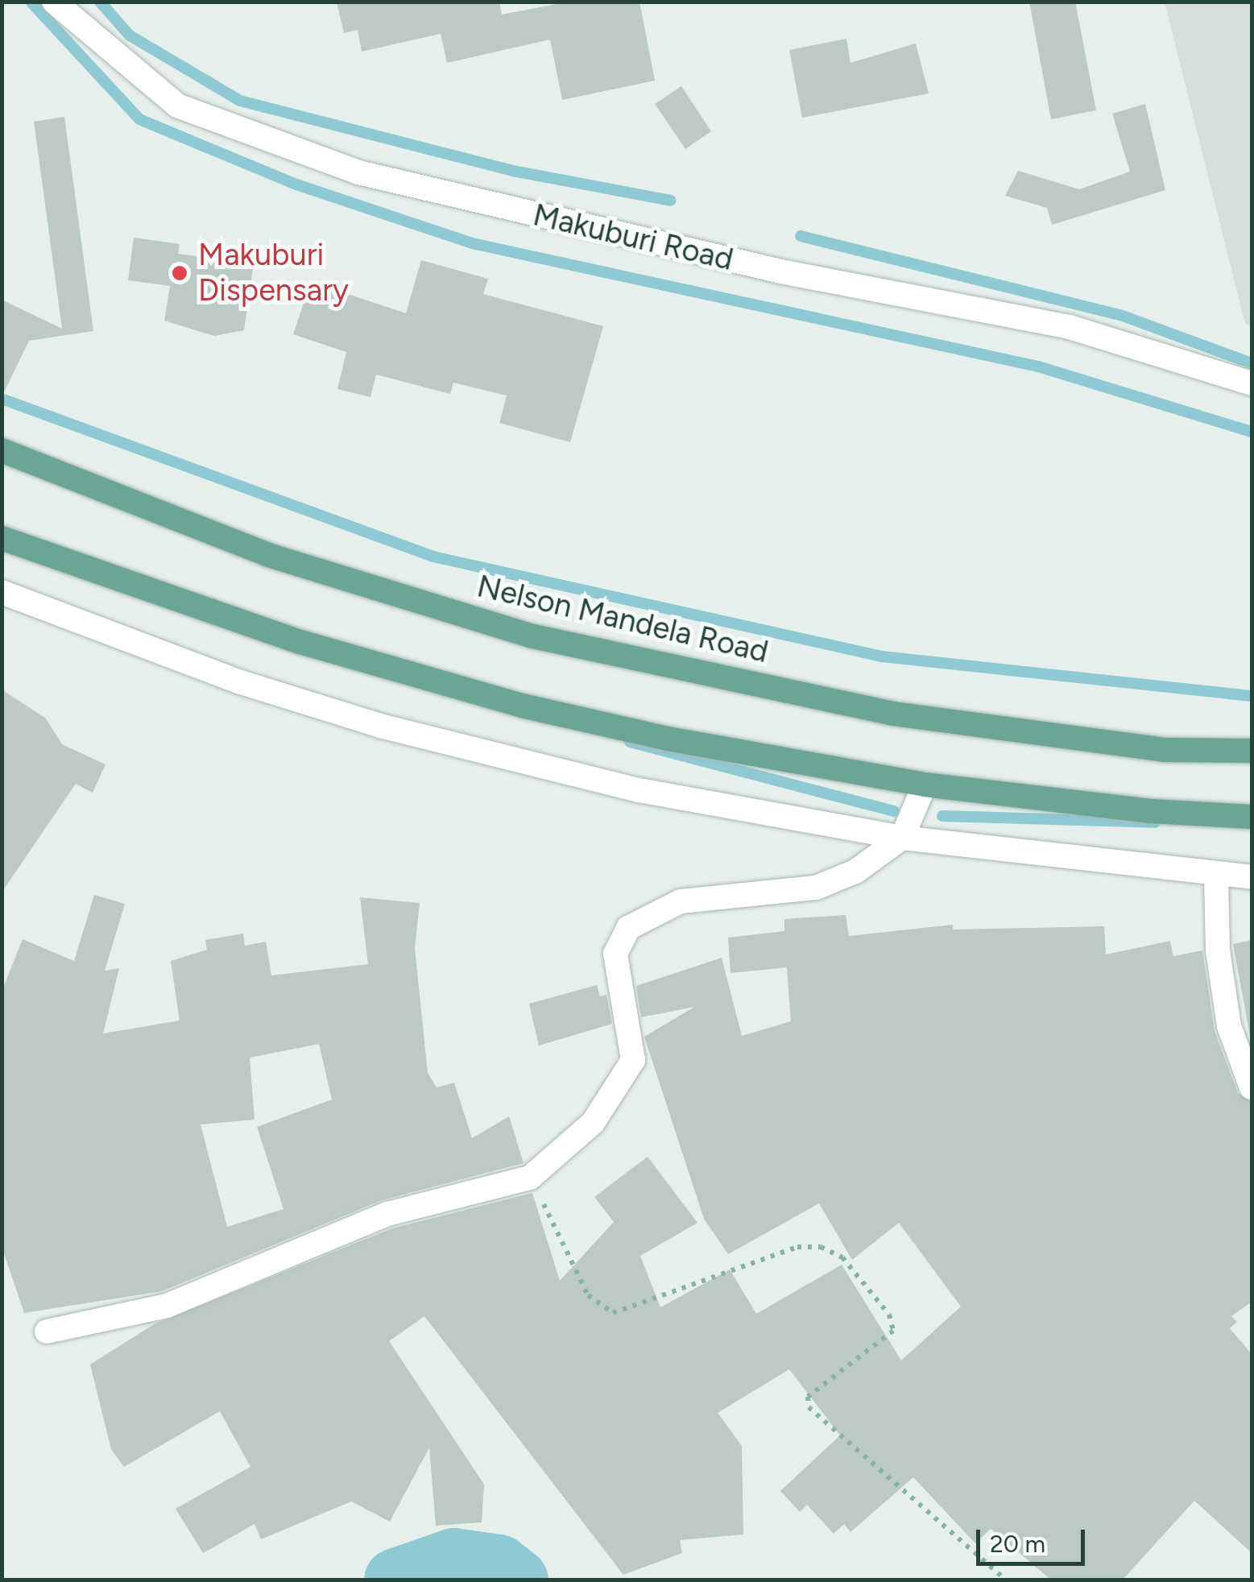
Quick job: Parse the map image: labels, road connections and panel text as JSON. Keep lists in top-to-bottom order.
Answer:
{
  "streets": {
    "main road": ["Nelson Mandela Road"],
    "street": ["Makuburi Road"]
  },
  "places": ["Makuburi Dispensary"],
  "scale_bar": "20 m"
}
